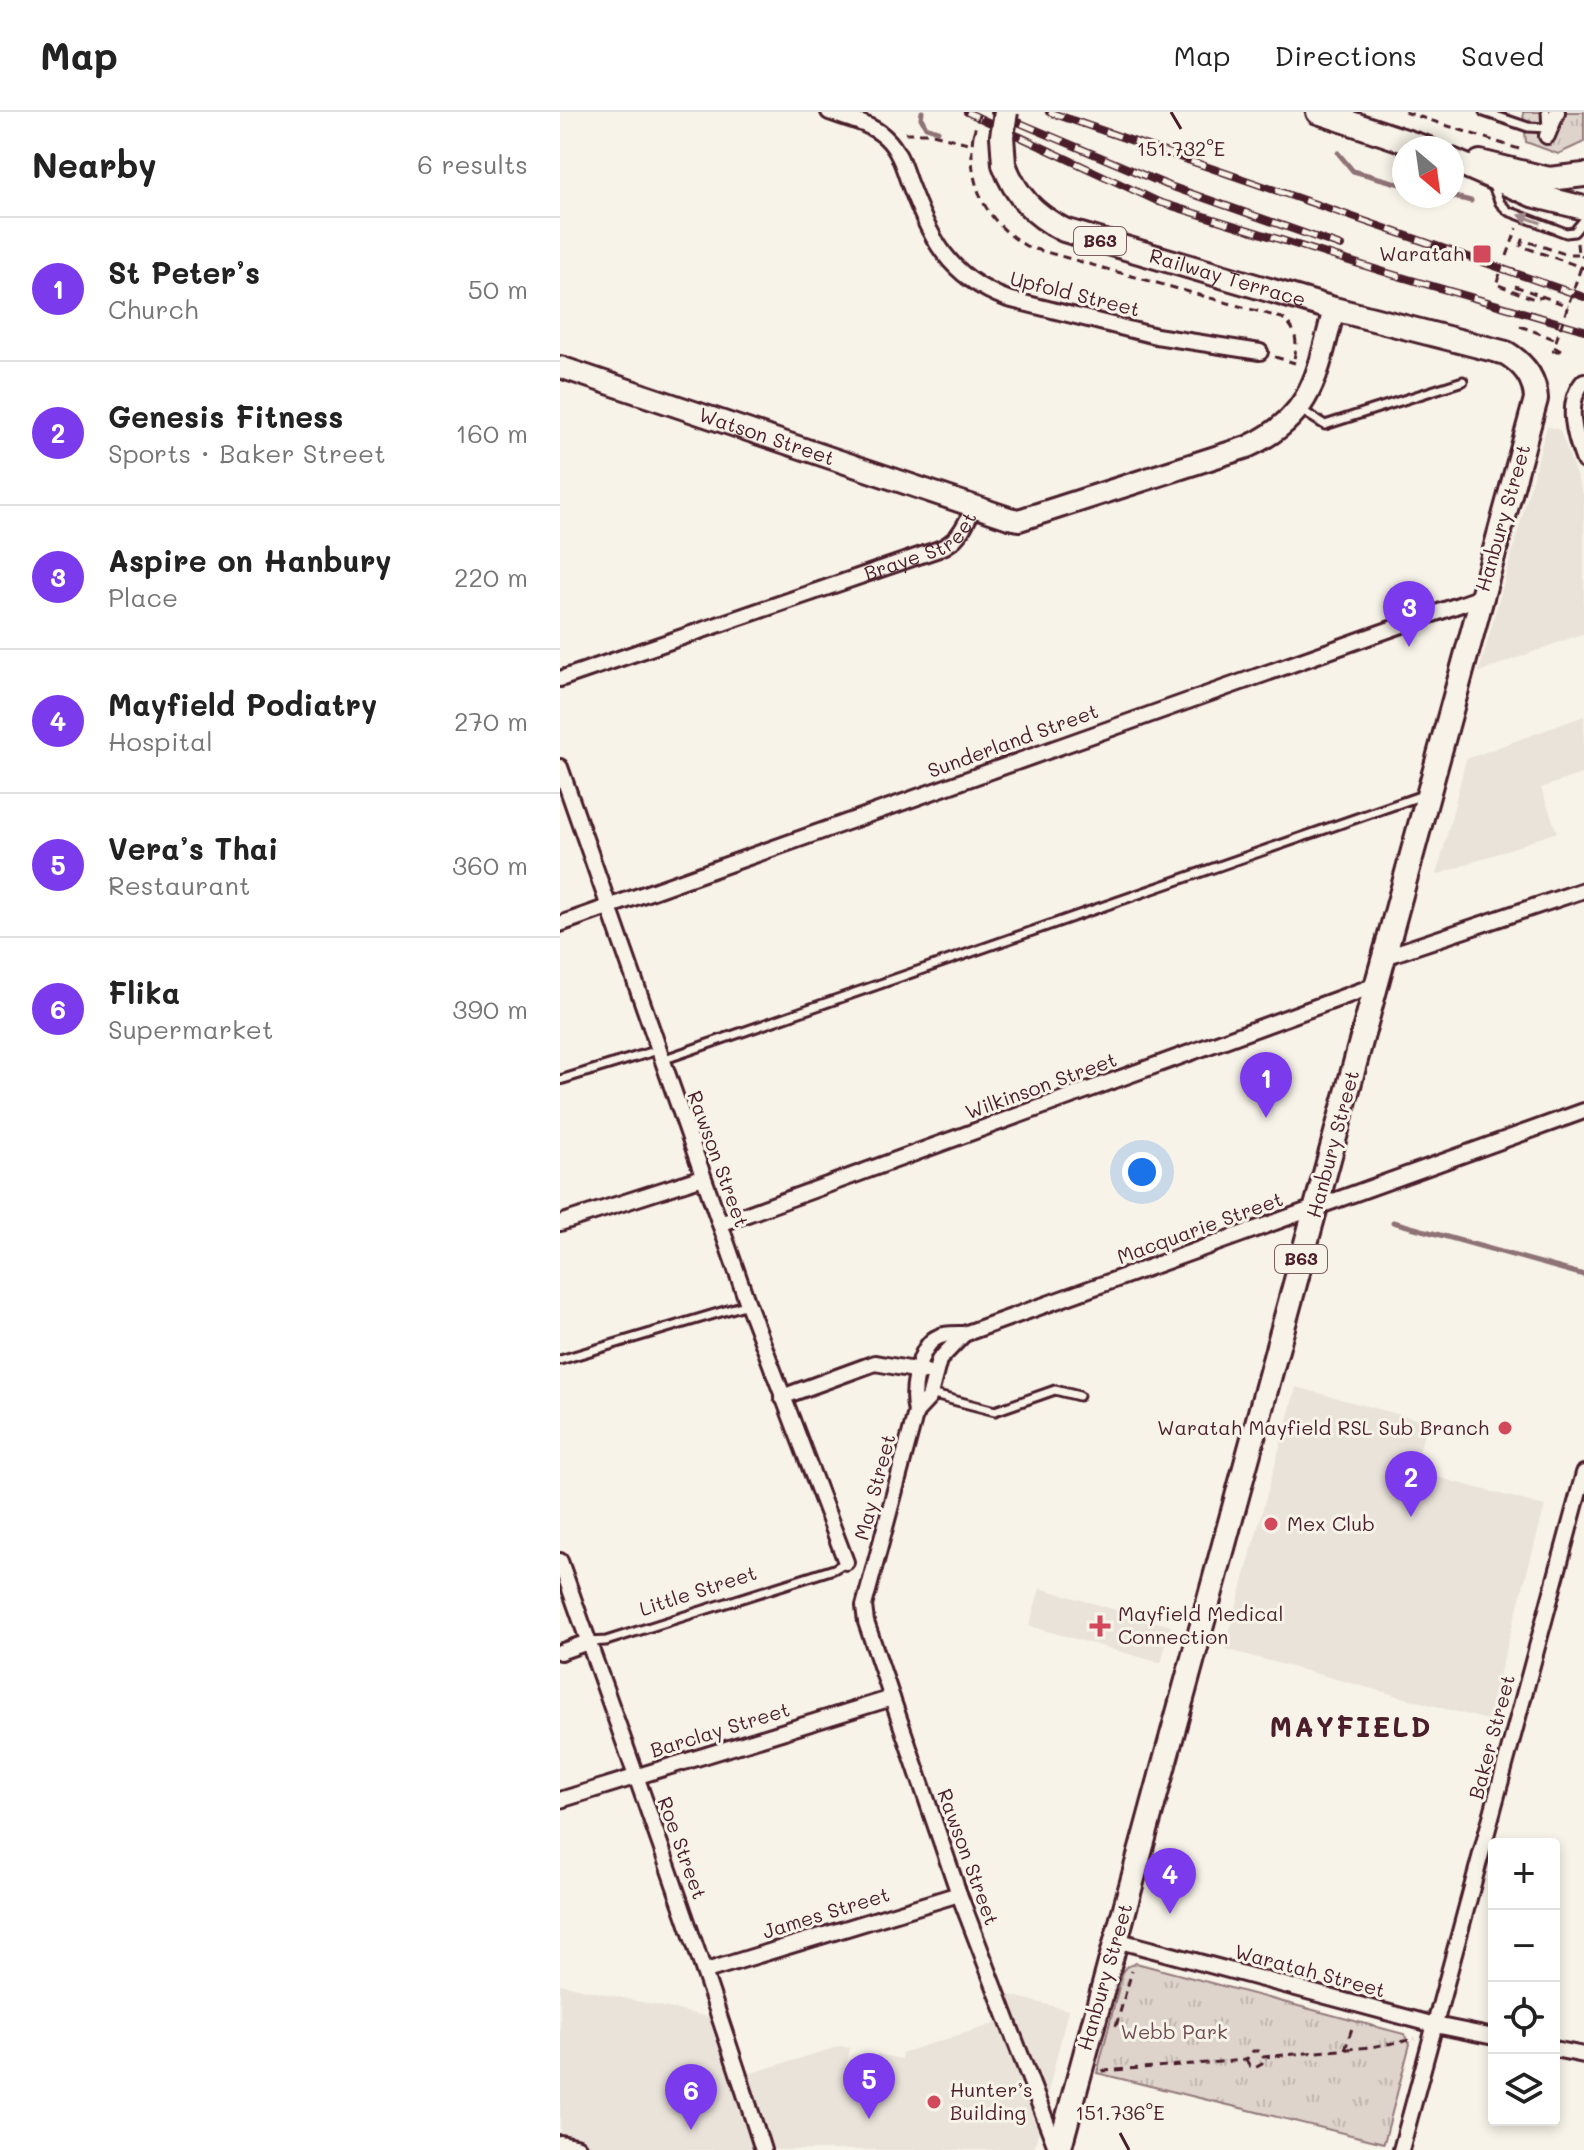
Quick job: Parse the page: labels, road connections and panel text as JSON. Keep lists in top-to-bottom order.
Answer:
{
  "streets": {
    "main road": ["B63", "Railway Terrace", "Hanbury Street"],
    "street": [
      "Upfold Street",
      "Watson Street",
      "Braye Street",
      "Sunderland Street",
      "Wilkinson Street",
      "Rawson Street",
      "Macquarie Street",
      "May Street",
      "Little Street",
      "Barclay Street",
      "Baker Street",
      "Roe Street",
      "James Street",
      "Waratah Street"
    ]
  },
  "crossings": [
    ["Railway Terrace", "Hanbury Street"],
    ["Railway Terrace", "Braye Street"],
    ["Watson Street", "Braye Street"],
    ["Hanbury Street", "Sunderland Street"],
    ["Hanbury Street", "Wilkinson Street"],
    ["Hanbury Street", "Rawson Street"],
    ["Hanbury Street", "Macquarie Street"],
    ["Hanbury Street", "Waratah Street"],
    ["Sunderland Street", "Rawson Street"],
    ["Wilkinson Street", "Rawson Street"],
    ["Rawson Street", "May Street"],
    ["Rawson Street", "Little Street"],
    ["Rawson Street", "Barclay Street"],
    ["Rawson Street", "James Street"],
    ["Macquarie Street", "May Street"],
    ["Little Street", "Roe Street"],
    ["Barclay Street", "Roe Street"],
    ["Baker Street", "Waratah Street"],
    ["Roe Street", "James Street"]
  ],
  "districts": ["MAYFIELD"],
  "parks": ["Webb Park"],
  "places": {
    "transit": ["Waratah"],
    "other": ["Waratah Mayfield RSL Sub Branch", "Mex Club", "Hunter’s Building"],
    "health": ["Mayfield Medical Connection"]
  },
  "north": "bottom right",
  "page": {
    "header": "Map",
    "nav": ["Map", "Directions", "Saved"],
    "heading": ["Nearby", "6 results"],
    "list": [
      {
        "mark": "1",
        "name": "St Peter’s",
        "note": "Church",
        "value": "50 m"
      },
      {
        "mark": "2",
        "name": "Genesis Fitness",
        "note": "Sports · Baker Street",
        "value": "160 m"
      },
      {
        "mark": "3",
        "name": "Aspire on Hanbury",
        "note": "Place",
        "value": "220 m"
      },
      {
        "mark": "4",
        "name": "Mayfield Podiatry",
        "note": "Hospital",
        "value": "270 m"
      },
      {
        "mark": "5",
        "name": "Vera’s Thai",
        "note": "Restaurant",
        "value": "360 m"
      },
      {
        "mark": "6",
        "name": "Flika",
        "note": "Supermarket",
        "value": "390 m"
      }
    ],
    "pins": [
      "3",
      "1",
      "2",
      "4",
      "5",
      "6"
    ],
    "map_buttons": ["+", "−"]
  },
  "coordinates": ["151.732°E", "151.736°E"]
}
